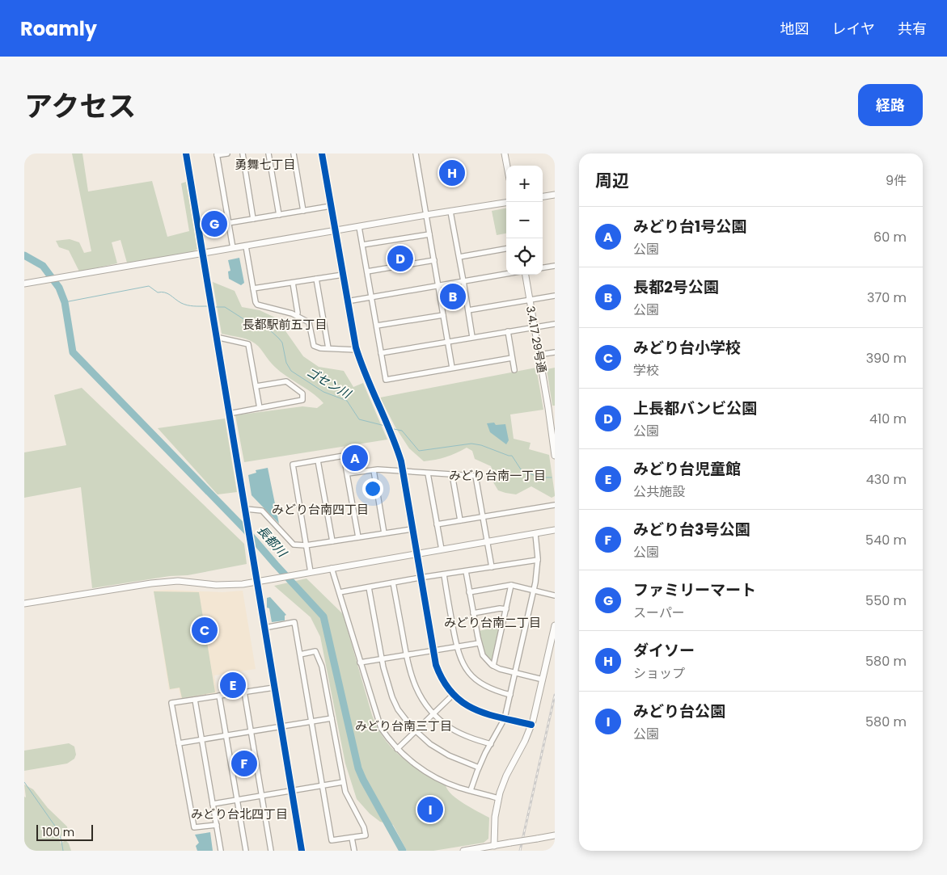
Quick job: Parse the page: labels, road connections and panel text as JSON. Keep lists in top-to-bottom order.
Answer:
{
  "streets": {
    "street": ["3.4.17 29号通"]
  },
  "districts": [
    "勇舞七丁目",
    "長都駅前五丁目",
    "みどり台南一丁目",
    "みどり台南四丁目",
    "みどり台南二丁目",
    "みどり台南三丁目",
    "みどり台北四丁目"
  ],
  "water": ["ゴセン川", "長都川"],
  "scale_bar": "100 m",
  "page": {
    "header": "Roamly",
    "nav": ["地図", "レイヤ", "共有"],
    "title": "アクセス",
    "buttons": "経路",
    "heading": ["周辺", "9件"],
    "pins": [
      "H",
      "G",
      "D",
      "B",
      "A",
      "C",
      "E",
      "F",
      "I"
    ],
    "map_buttons": ["+", "−"],
    "list": [
      {
        "mark": "A",
        "name": "みどり台1号公園",
        "note": "公園",
        "value": "60 m"
      },
      {
        "mark": "B",
        "name": "長都2号公園",
        "note": "公園",
        "value": "370 m"
      },
      {
        "mark": "C",
        "name": "みどり台小学校",
        "note": "学校",
        "value": "390 m"
      },
      {
        "mark": "D",
        "name": "上長都バンビ公園",
        "note": "公園",
        "value": "410 m"
      },
      {
        "mark": "E",
        "name": "みどり台児童館",
        "note": "公共施設",
        "value": "430 m"
      },
      {
        "mark": "F",
        "name": "みどり台3号公園",
        "note": "公園",
        "value": "540 m"
      },
      {
        "mark": "G",
        "name": "ファミリーマート",
        "note": "スーパー",
        "value": "550 m"
      },
      {
        "mark": "H",
        "name": "ダイソー",
        "note": "ショップ",
        "value": "580 m"
      },
      {
        "mark": "I",
        "name": "みどり台公園",
        "note": "公園",
        "value": "580 m"
      }
    ],
    "scale": "100 m"
  }
}
